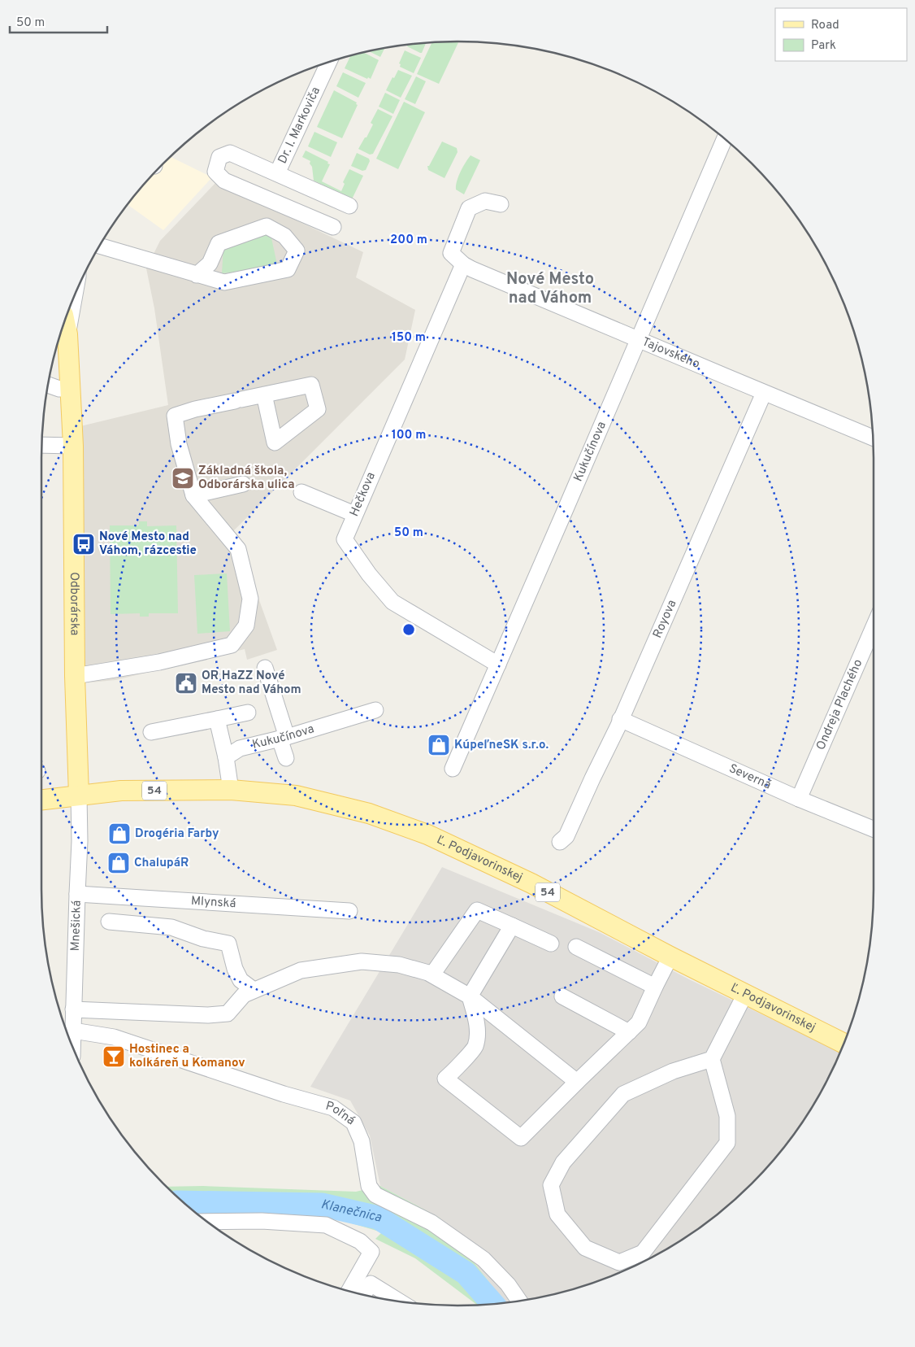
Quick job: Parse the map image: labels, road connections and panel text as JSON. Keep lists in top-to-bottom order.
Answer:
{
  "streets": {
    "main road": ["Odborárska", "54", "Ľ. Podjavorinskej"],
    "street": [
      "Dr. I. Markoviča",
      "Tajovského",
      "Kukučínova",
      "Hečkova",
      "Royova",
      "Ondreja Plachého",
      "Severná",
      "Mlynská",
      "Mnešická",
      "Poľná"
    ]
  },
  "crossings": [
    ["Tajovského", "Kukučínova"],
    ["Tajovského", "Hečkova"],
    ["Tajovského", "Royova"],
    ["Kukučínova", "Hečkova"],
    ["Odborárska", "54"],
    ["Odborárska", "Ľ. Podjavorinskej"],
    ["Odborárska", "Mnešická"],
    ["Royova", "Severná"],
    ["Ondreja Plachého", "Severná"],
    ["54", "Ľ. Podjavorinskej"],
    ["54", "Mnešická"],
    ["Ľ. Podjavorinskej", "Mnešická"],
    ["Mlynská", "Mnešická"],
    ["Mnešická", "Poľná"]
  ],
  "districts": ["Nové Mesto nad Váhom"],
  "water": ["Klanečnica"],
  "places": {
    "school or university": ["Základná škola, Odborárska ulica"],
    "bus stop": ["Nové Mesto nad Váhom, rázcestie"],
    "public building": ["OR HaZZ Nové Mesto nad Váhom"],
    "shop": ["KúpeľneSK s.r.o.", "Drogéria Farby", "ChalupáR"],
    "bar": ["Hostinec a kolkáreň u Komanov"]
  },
  "legend": ["Road", "Park"],
  "scale_bar": "50 m",
  "rings": [
    "200 m",
    "150 m",
    "100 m",
    "50 m"
  ]
}
